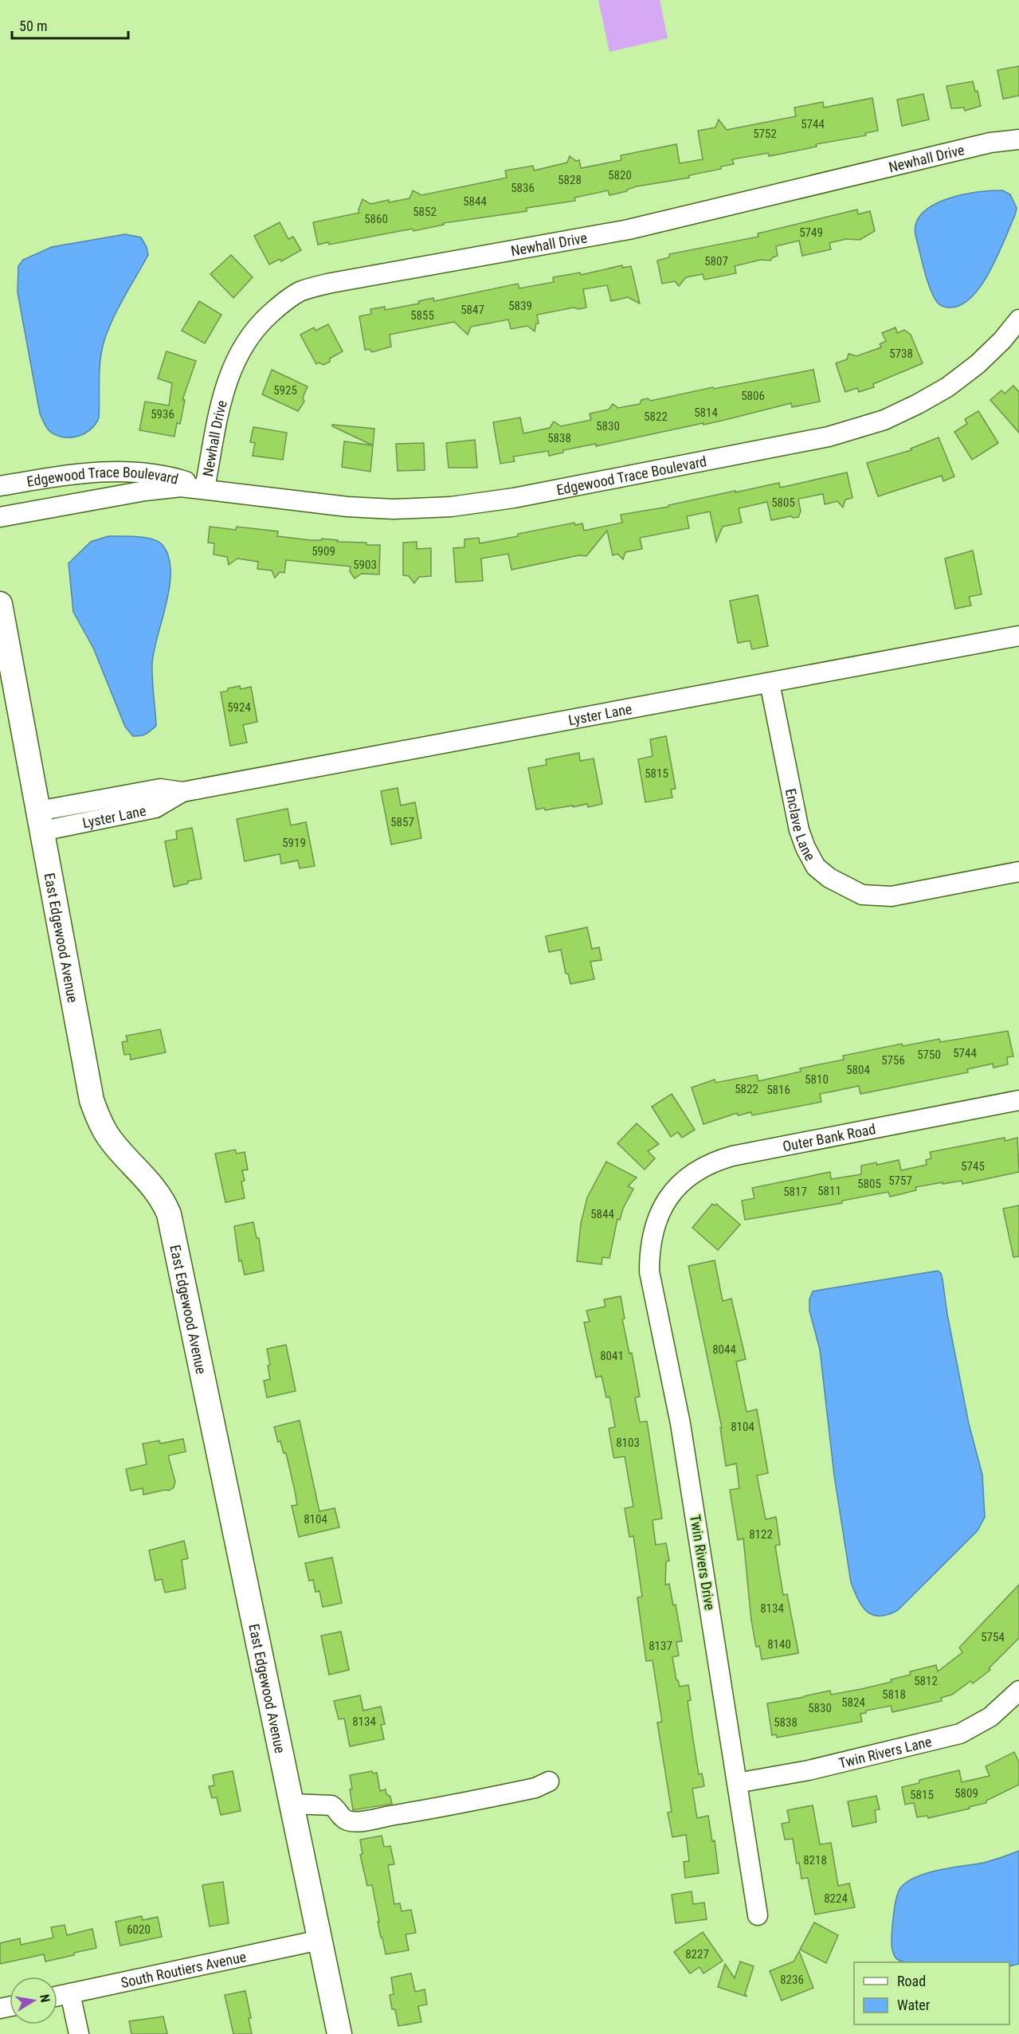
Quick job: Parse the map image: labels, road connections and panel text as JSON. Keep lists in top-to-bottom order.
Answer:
{
  "streets": {
    "main road": ["East Edgewood Avenue"],
    "street": [
      "Newhall Drive",
      "Edgewood Trace Boulevard",
      "Lyster Lane",
      "Enclave Lane",
      "Outer Bank Road",
      "Twin Rivers Drive",
      "Twin Rivers Lane",
      "South Routiers Avenue"
    ]
  },
  "crossings": [
    ["Newhall Drive", "Edgewood Trace Boulevard"],
    ["Lyster Lane", "Enclave Lane"],
    ["Lyster Lane", "East Edgewood Avenue"],
    ["East Edgewood Avenue", "South Routiers Avenue"],
    ["Outer Bank Road", "Twin Rivers Drive"],
    ["Twin Rivers Drive", "Twin Rivers Lane"]
  ],
  "house_numbers": [
    "5744",
    "5752",
    "5820",
    "5828",
    "5836",
    "5844",
    "5852",
    "5860",
    "5749",
    "5807",
    "5839",
    "5847",
    "5855",
    "5738",
    "5925",
    "5806",
    "5814",
    "5936",
    "5822",
    "5830",
    "5838",
    "5805",
    "5909",
    "5903",
    "5924",
    "5815",
    "5857",
    "5919",
    "5744",
    "5750",
    "5756",
    "5804",
    "5810",
    "5822",
    "5816",
    "5745",
    "5757",
    "5805",
    "5811",
    "5817",
    "5844",
    "8044",
    "8041",
    "8104",
    "8103",
    "8104",
    "8122",
    "8134",
    "5754",
    "8140",
    "8137",
    "5812",
    "5818",
    "5824",
    "5830",
    "8134",
    "5838",
    "5809",
    "5815",
    "8218",
    "8224",
    "6020",
    "8227",
    "8236"
  ],
  "legend": ["Road", "Water"],
  "scale_bar": "50 m",
  "north": "right"
}
